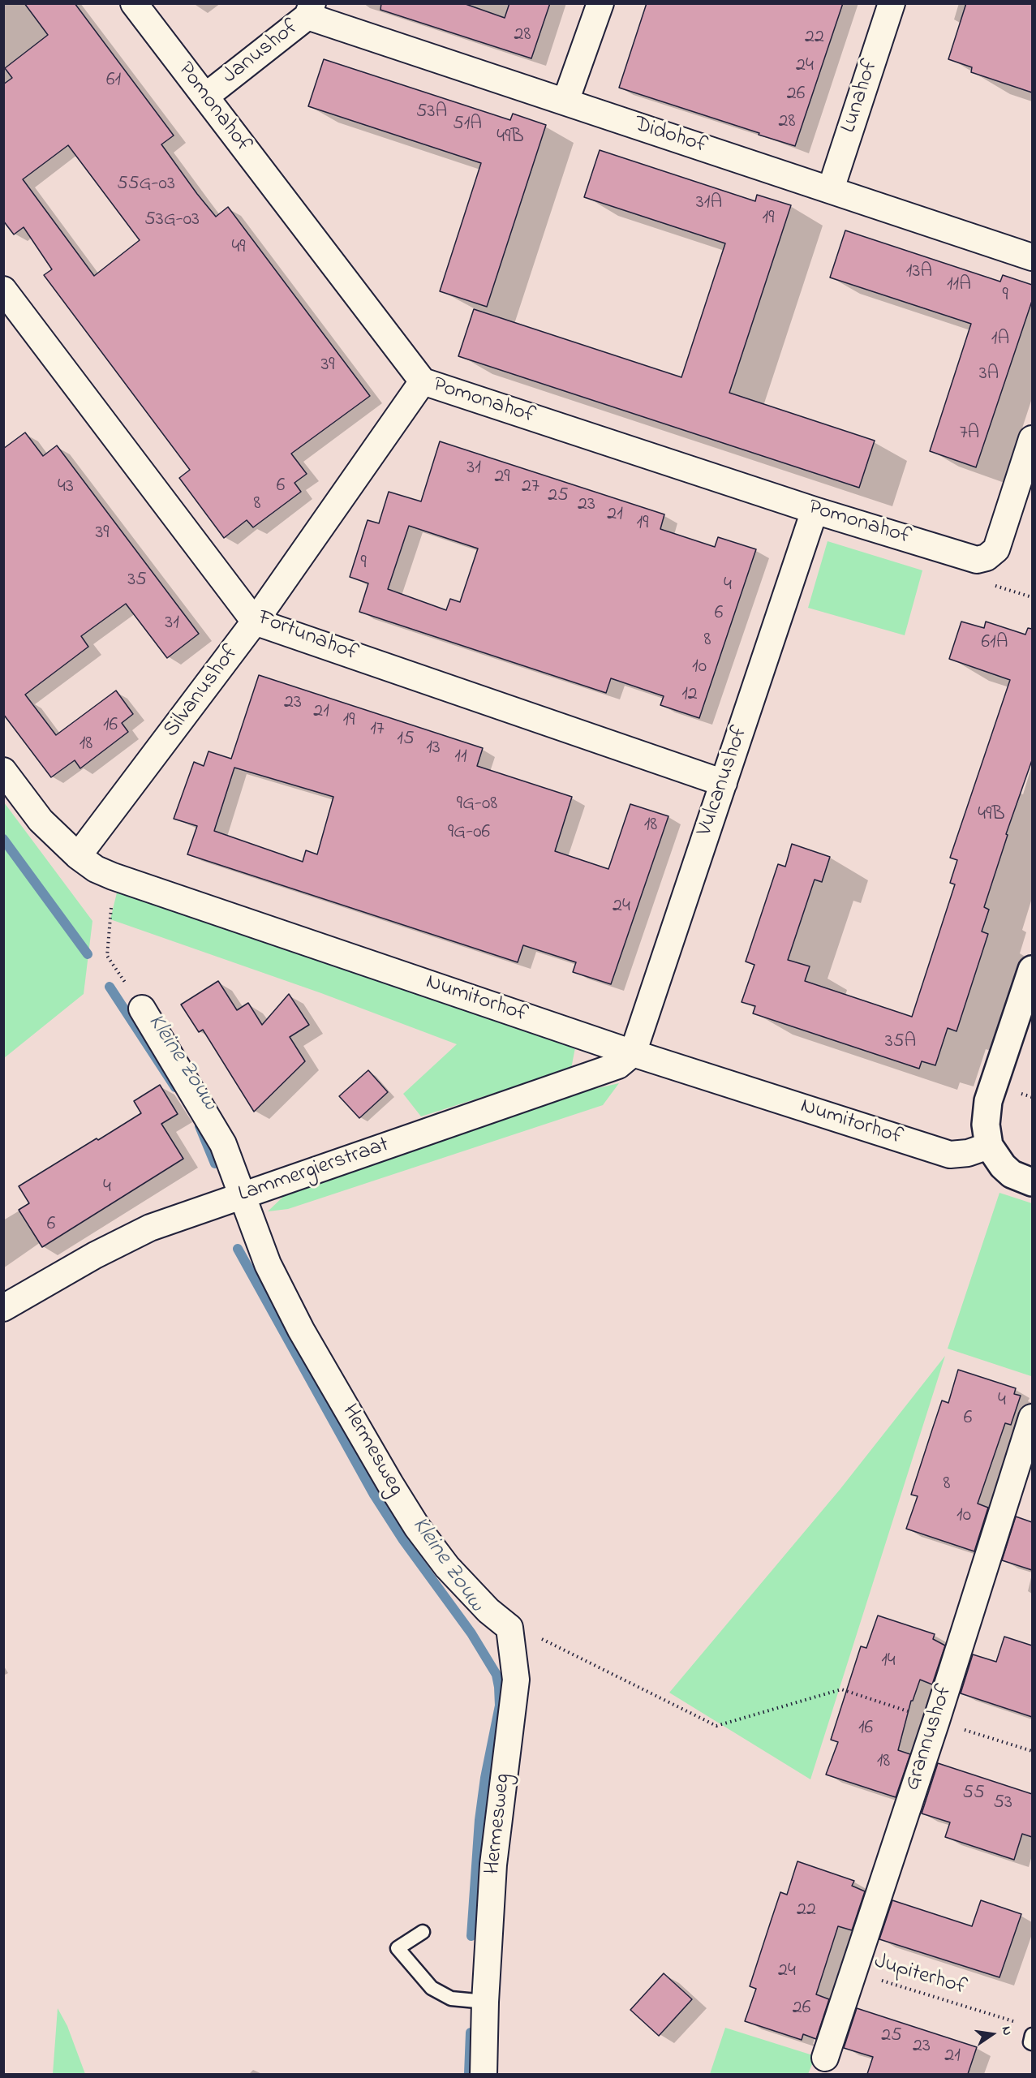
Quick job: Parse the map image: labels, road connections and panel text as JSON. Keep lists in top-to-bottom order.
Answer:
{
  "streets": {
    "street": [
      "Janushof",
      "Lunahof",
      "Pomonahof",
      "Didohof",
      "Fortunahof",
      "Silvanushof",
      "Vulcanushof",
      "Numitorhof",
      "Lammergierstraat",
      "Hermesweg",
      "Grannushof"
    ],
    "path": ["Jupiterhof"]
  },
  "crossings": [
    ["Janushof", "Pomonahof"],
    ["Janushof", "Didohof"],
    ["Lunahof", "Didohof"],
    ["Pomonahof", "Silvanushof"],
    ["Pomonahof", "Vulcanushof"],
    ["Fortunahof", "Silvanushof"],
    ["Fortunahof", "Vulcanushof"],
    ["Silvanushof", "Numitorhof"],
    ["Vulcanushof", "Numitorhof"],
    ["Vulcanushof", "Lammergierstraat"],
    ["Numitorhof", "Lammergierstraat"],
    ["Lammergierstraat", "Hermesweg"],
    ["Grannushof", "Jupiterhof"]
  ],
  "water": ["Kleine Zouw"],
  "house_numbers": [
    "28",
    "22",
    "24",
    "61",
    "26",
    "53A",
    "28",
    "51A",
    "49B",
    "55G-03",
    "31A",
    "19",
    "53G-03",
    "49",
    "13A",
    "11A",
    "9",
    "1A",
    "39",
    "3A",
    "7A",
    "31",
    "29",
    "6",
    "43",
    "27",
    "25",
    "8",
    "23",
    "21",
    "19",
    "39",
    "9",
    "35",
    "4",
    "6",
    "31",
    "8",
    "61A",
    "10",
    "12",
    "23",
    "21",
    "19",
    "16",
    "17",
    "15",
    "18",
    "13",
    "11",
    "9G-08",
    "49B",
    "18",
    "9G-06",
    "24",
    "35A",
    "4",
    "6",
    "4",
    "6",
    "8",
    "10",
    "14",
    "16",
    "18",
    "55",
    "53",
    "22",
    "24",
    "26",
    "25",
    "23",
    "21"
  ],
  "north": "right"
}
